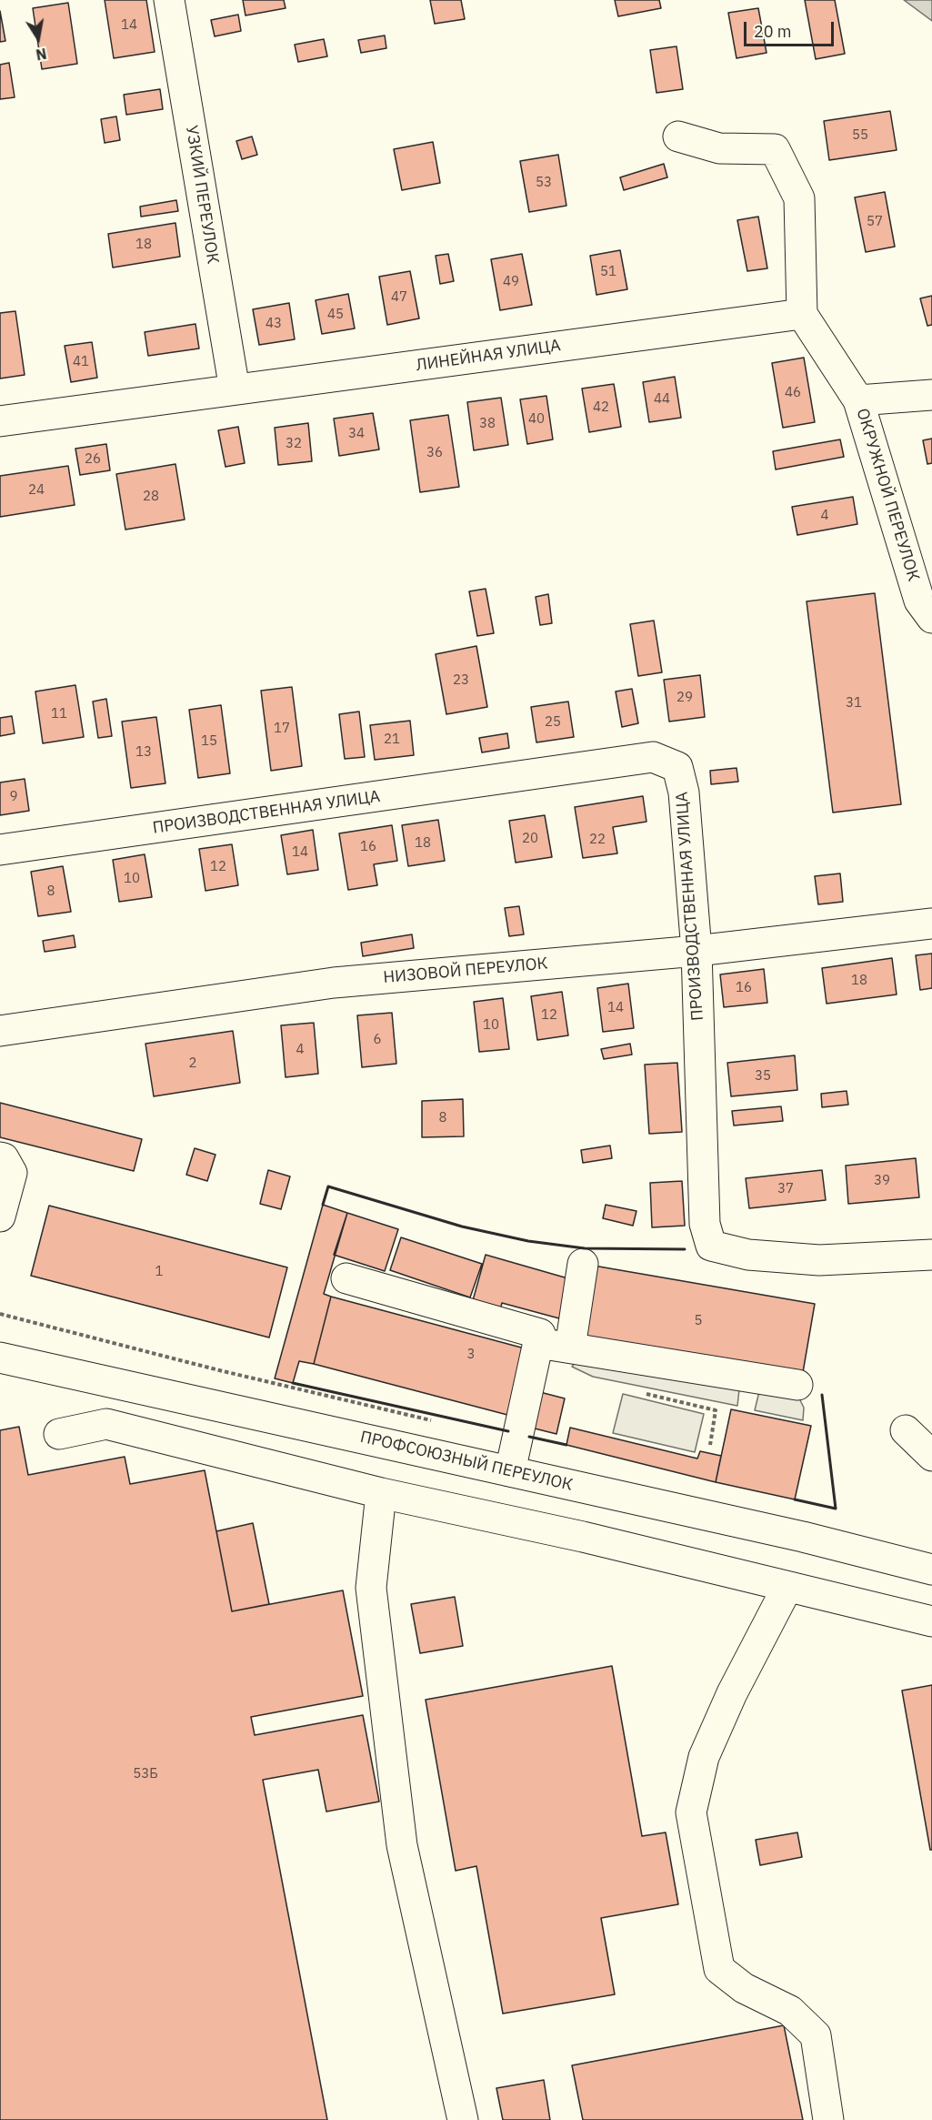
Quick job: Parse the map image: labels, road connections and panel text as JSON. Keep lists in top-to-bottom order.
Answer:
{
  "streets": {
    "street": [
      "УЗКИЙ ПЕРЕУЛОК",
      "ЛИНЕЙНАЯ УЛИЦА",
      "ОКРУЖНОЙ ПЕРЕУЛОК",
      "ПРОИЗВОДСТВЕННАЯ УЛИЦА",
      "НИЗОВОЙ ПЕРЕУЛОК",
      "ПРОФСОЮЗНЫЙ ПЕРЕУЛОК"
    ]
  },
  "crossings": [
    ["УЗКИЙ ПЕРЕУЛОК", "ЛИНЕЙНАЯ УЛИЦА"],
    ["ПРОИЗВОДСТВЕННАЯ УЛИЦА", "НИЗОВОЙ ПЕРЕУЛОК"]
  ],
  "house_numbers": [
    "14",
    "55",
    "53",
    "57",
    "18",
    "51",
    "49",
    "47",
    "45",
    "43",
    "41",
    "46",
    "44",
    "42",
    "40",
    "38",
    "34",
    "32",
    "36",
    "26",
    "24",
    "28",
    "4",
    "23",
    "29",
    "31",
    "11",
    "25",
    "17",
    "21",
    "15",
    "13",
    "9",
    "20",
    "22",
    "18",
    "16",
    "14",
    "12",
    "10",
    "8",
    "18",
    "16",
    "14",
    "12",
    "10",
    "6",
    "4",
    "2",
    "35",
    "8",
    "39",
    "37",
    "1",
    "5",
    "3",
    "53Б"
  ],
  "scale_bar": "20 m",
  "north": "bottom"
}
